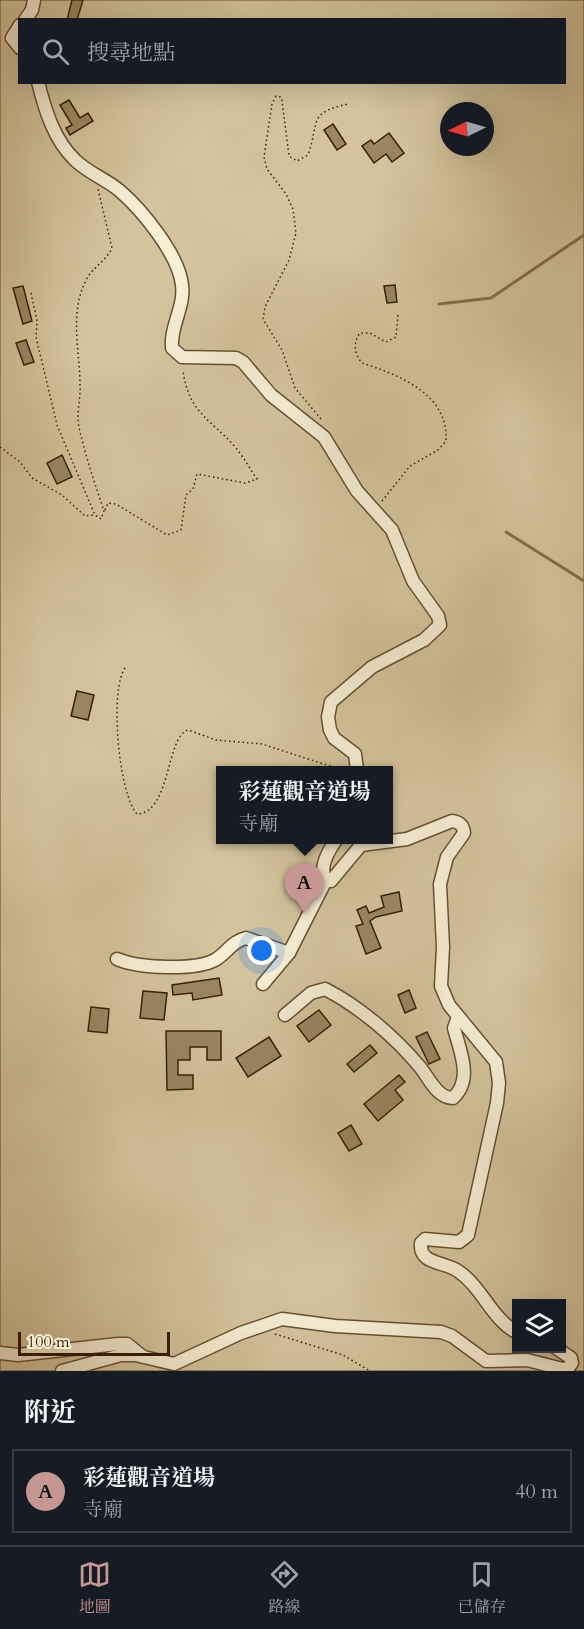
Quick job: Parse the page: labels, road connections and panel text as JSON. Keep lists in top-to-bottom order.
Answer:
{
  "scale_bar": "100 m",
  "north": "left",
  "page": {
    "search": "搜尋地點",
    "popup": ["彩蓮觀音道場", "寺廟"],
    "pins": "A",
    "scale": "100 m",
    "heading": "附近",
    "list": [
      {
        "mark": "A",
        "name": "彩蓮觀音道場",
        "note": "寺廟",
        "value": "40 m"
      }
    ],
    "nav": ["地圖", "路線", "已儲存"]
  }
}
